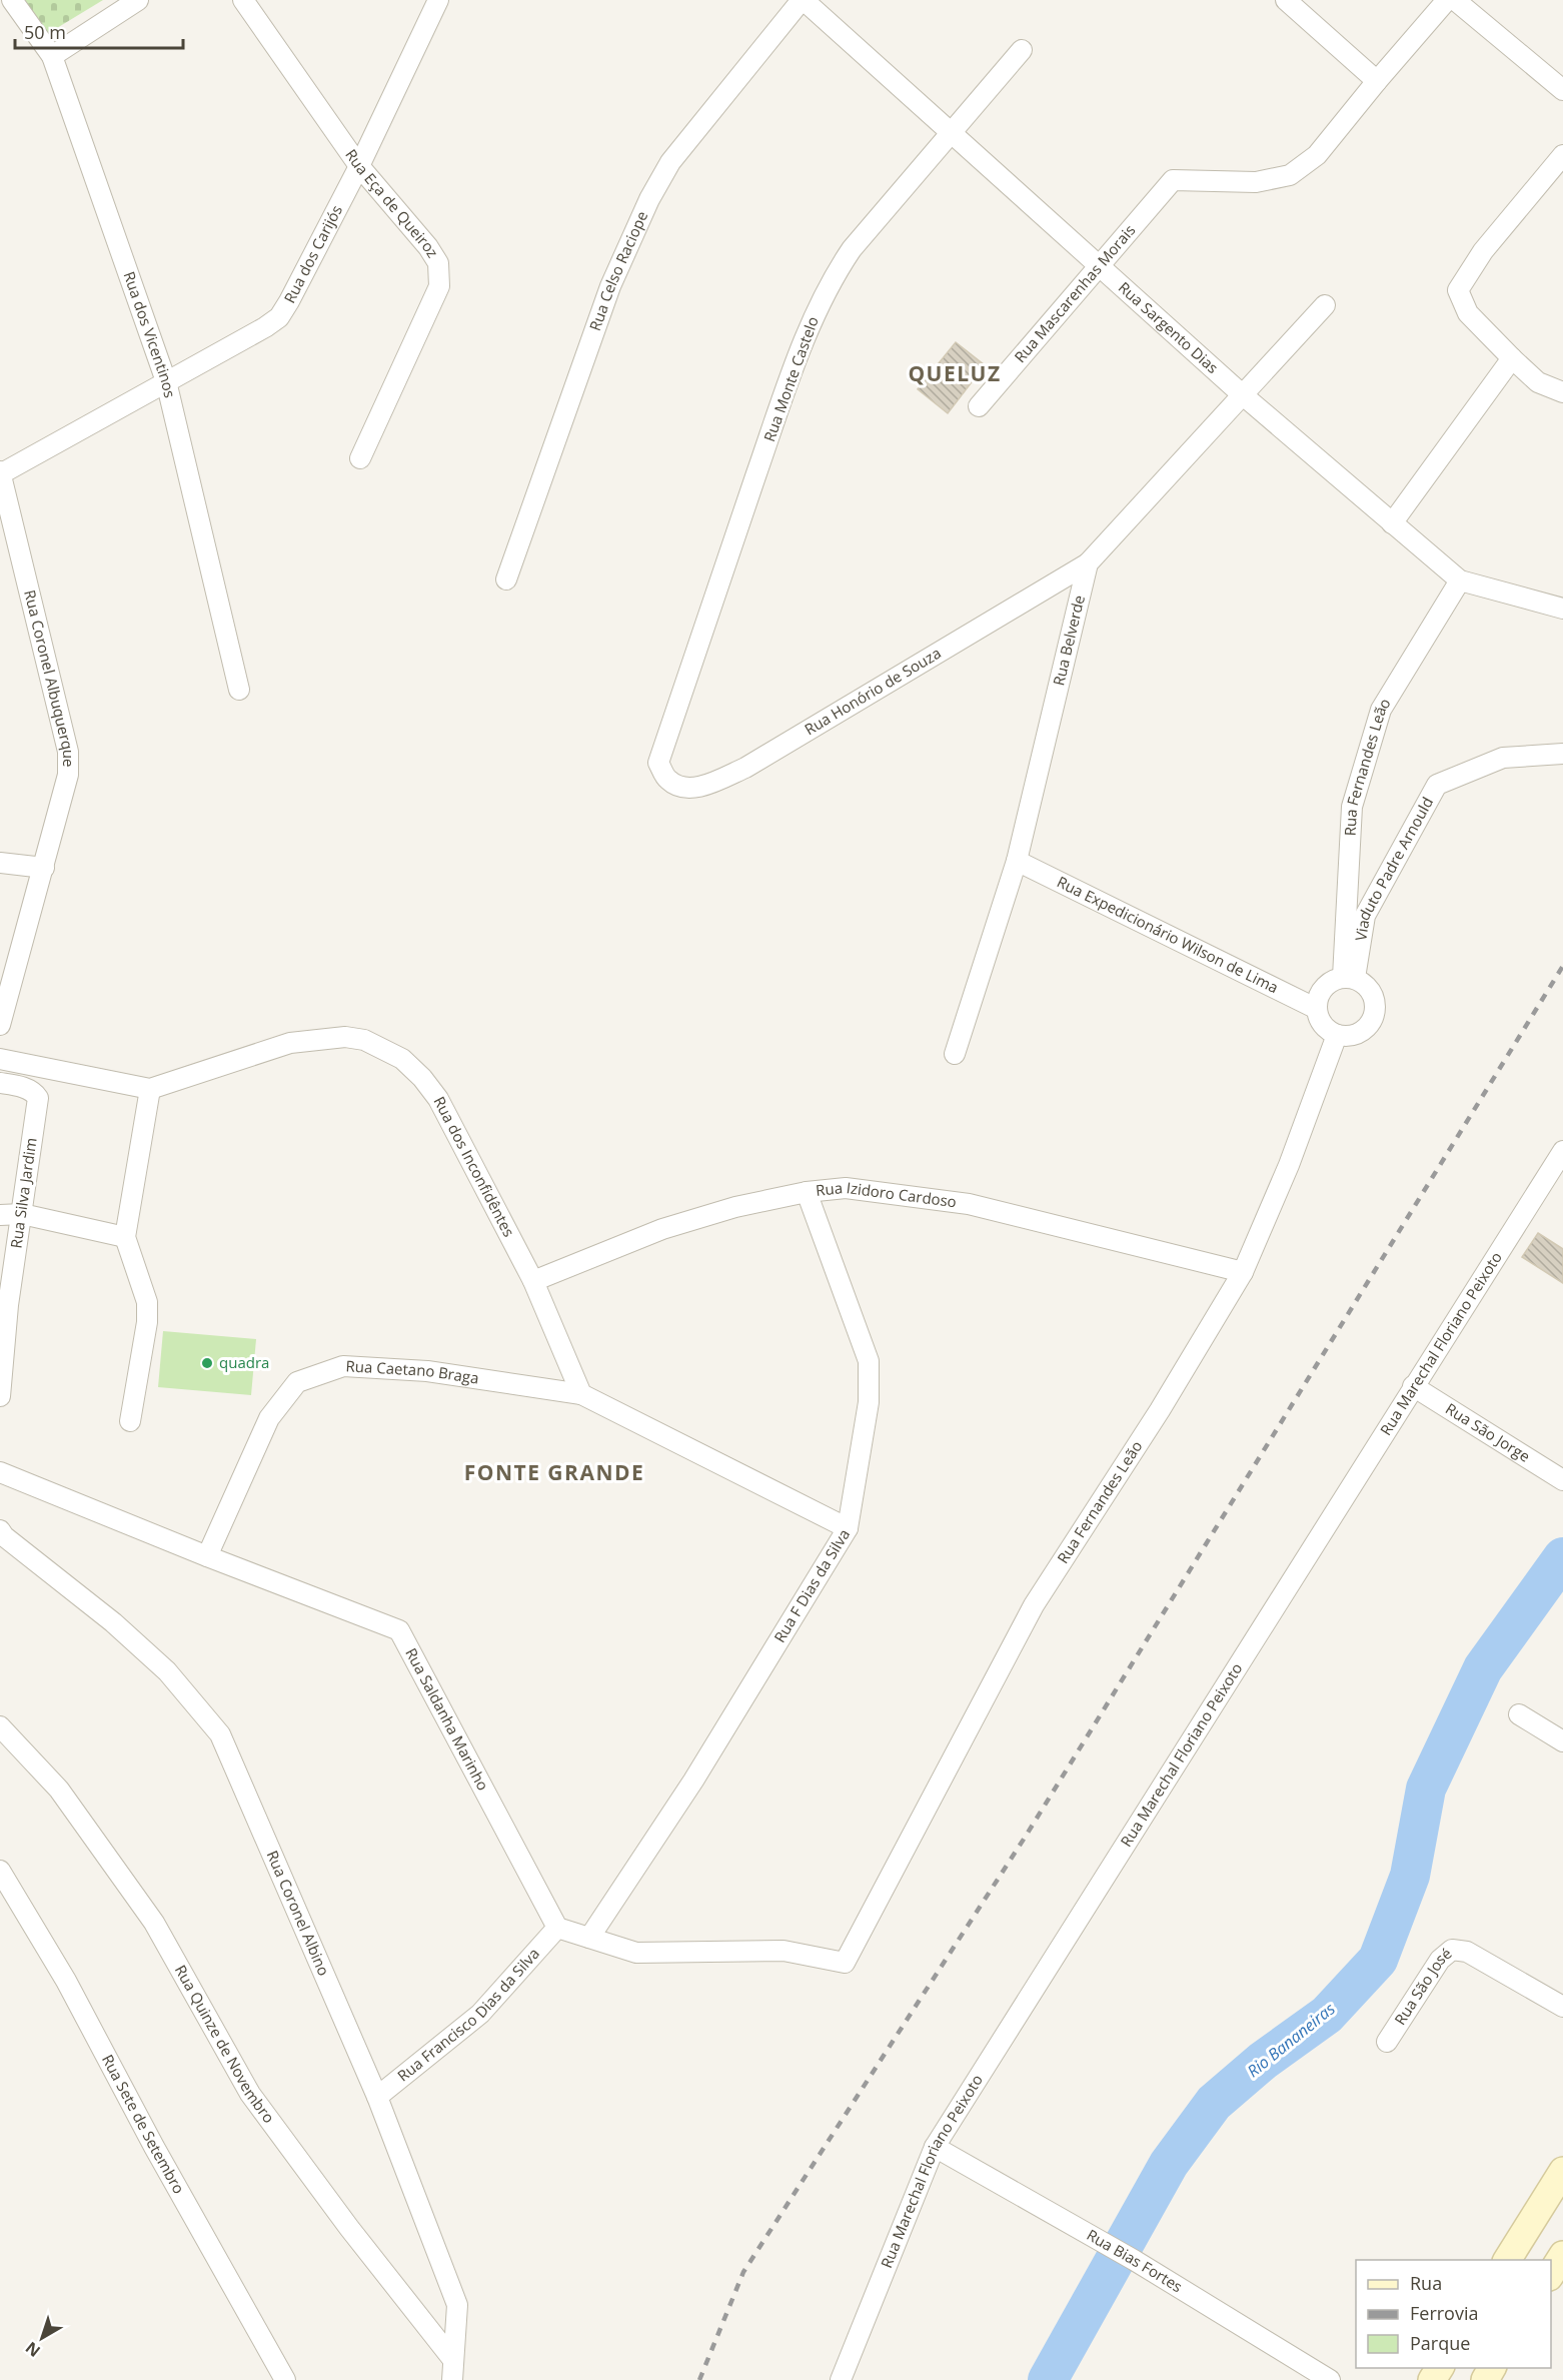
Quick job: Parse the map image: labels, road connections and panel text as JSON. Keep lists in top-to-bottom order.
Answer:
{
  "streets": {
    "street": [
      "Rua Eça de Queiroz",
      "Rua dos Carijós",
      "Rua Celso Raciope",
      "Rua Mascarenhas Morais",
      "Rua Sargento Dias",
      "Rua dos Vicentinos",
      "Rua Monte Castelo",
      "Rua Belverde",
      "Rua Coronel Albuquerque",
      "Rua Honório de Souza",
      "Rua Fernandes Leão",
      "Viaduto Padre Arnould",
      "Rua Expedicionário Wilson de Lima",
      "Rua dos Inconfidêntes",
      "Rua Silva Jardim",
      "Rua Izidoro Cardoso",
      "Rua Marechal Floriano Peixoto",
      "Rua Caetano Braga",
      "Rua São Jorge",
      "Rua F Dias da Silva",
      "Rua Saldanha Marinho",
      "Rua Coronel Albino",
      "Rua São José",
      "Rua Francisco Dias da Silva",
      "Rua Quinze de Novembro",
      "Rua Sete de Setembro",
      "Rua Bias Fortes"
    ]
  },
  "crossings": [
    ["Rua Eça de Queiroz", "Rua dos Carijós"],
    ["Rua dos Carijós", "Rua dos Vicentinos"],
    ["Rua dos Carijós", "Rua Coronel Albuquerque"],
    ["Rua Celso Raciope", "Rua Sargento Dias"],
    ["Rua Mascarenhas Morais", "Rua Sargento Dias"],
    ["Rua Sargento Dias", "Rua Monte Castelo"],
    ["Rua Sargento Dias", "Rua Belverde"],
    ["Rua Sargento Dias", "Rua Fernandes Leão"],
    ["Rua Monte Castelo", "Rua Honório de Souza"],
    ["Rua Belverde", "Rua Honório de Souza"],
    ["Rua Belverde", "Rua Expedicionário Wilson de Lima"],
    ["Rua Fernandes Leão", "Viaduto Padre Arnould"],
    ["Rua Fernandes Leão", "Rua Expedicionário Wilson de Lima"],
    ["Rua Fernandes Leão", "Rua Izidoro Cardoso"],
    ["Rua Fernandes Leão", "Rua F Dias da Silva"],
    ["Viaduto Padre Arnould", "Rua Expedicionário Wilson de Lima"],
    ["Rua dos Inconfidêntes", "Rua Izidoro Cardoso"],
    ["Rua dos Inconfidêntes", "Rua Caetano Braga"],
    ["Rua Izidoro Cardoso", "Rua F Dias da Silva"],
    ["Rua Marechal Floriano Peixoto", "Rua São Jorge"],
    ["Rua Marechal Floriano Peixoto", "Rua Bias Fortes"],
    ["Rua Caetano Braga", "Rua Saldanha Marinho"],
    ["Rua Saldanha Marinho", "Rua Francisco Dias da Silva"],
    ["Rua Coronel Albino", "Rua Francisco Dias da Silva"],
    ["Rua Coronel Albino", "Rua Quinze de Novembro"]
  ],
  "districts": ["QUELUZ", "FONTE GRANDE"],
  "water": ["Rio Bananeiras"],
  "places": ["quadra"],
  "legend": ["Rua", "Ferrovia", "Parque"],
  "scale_bar": "50 m",
  "north": "bottom left"
}
